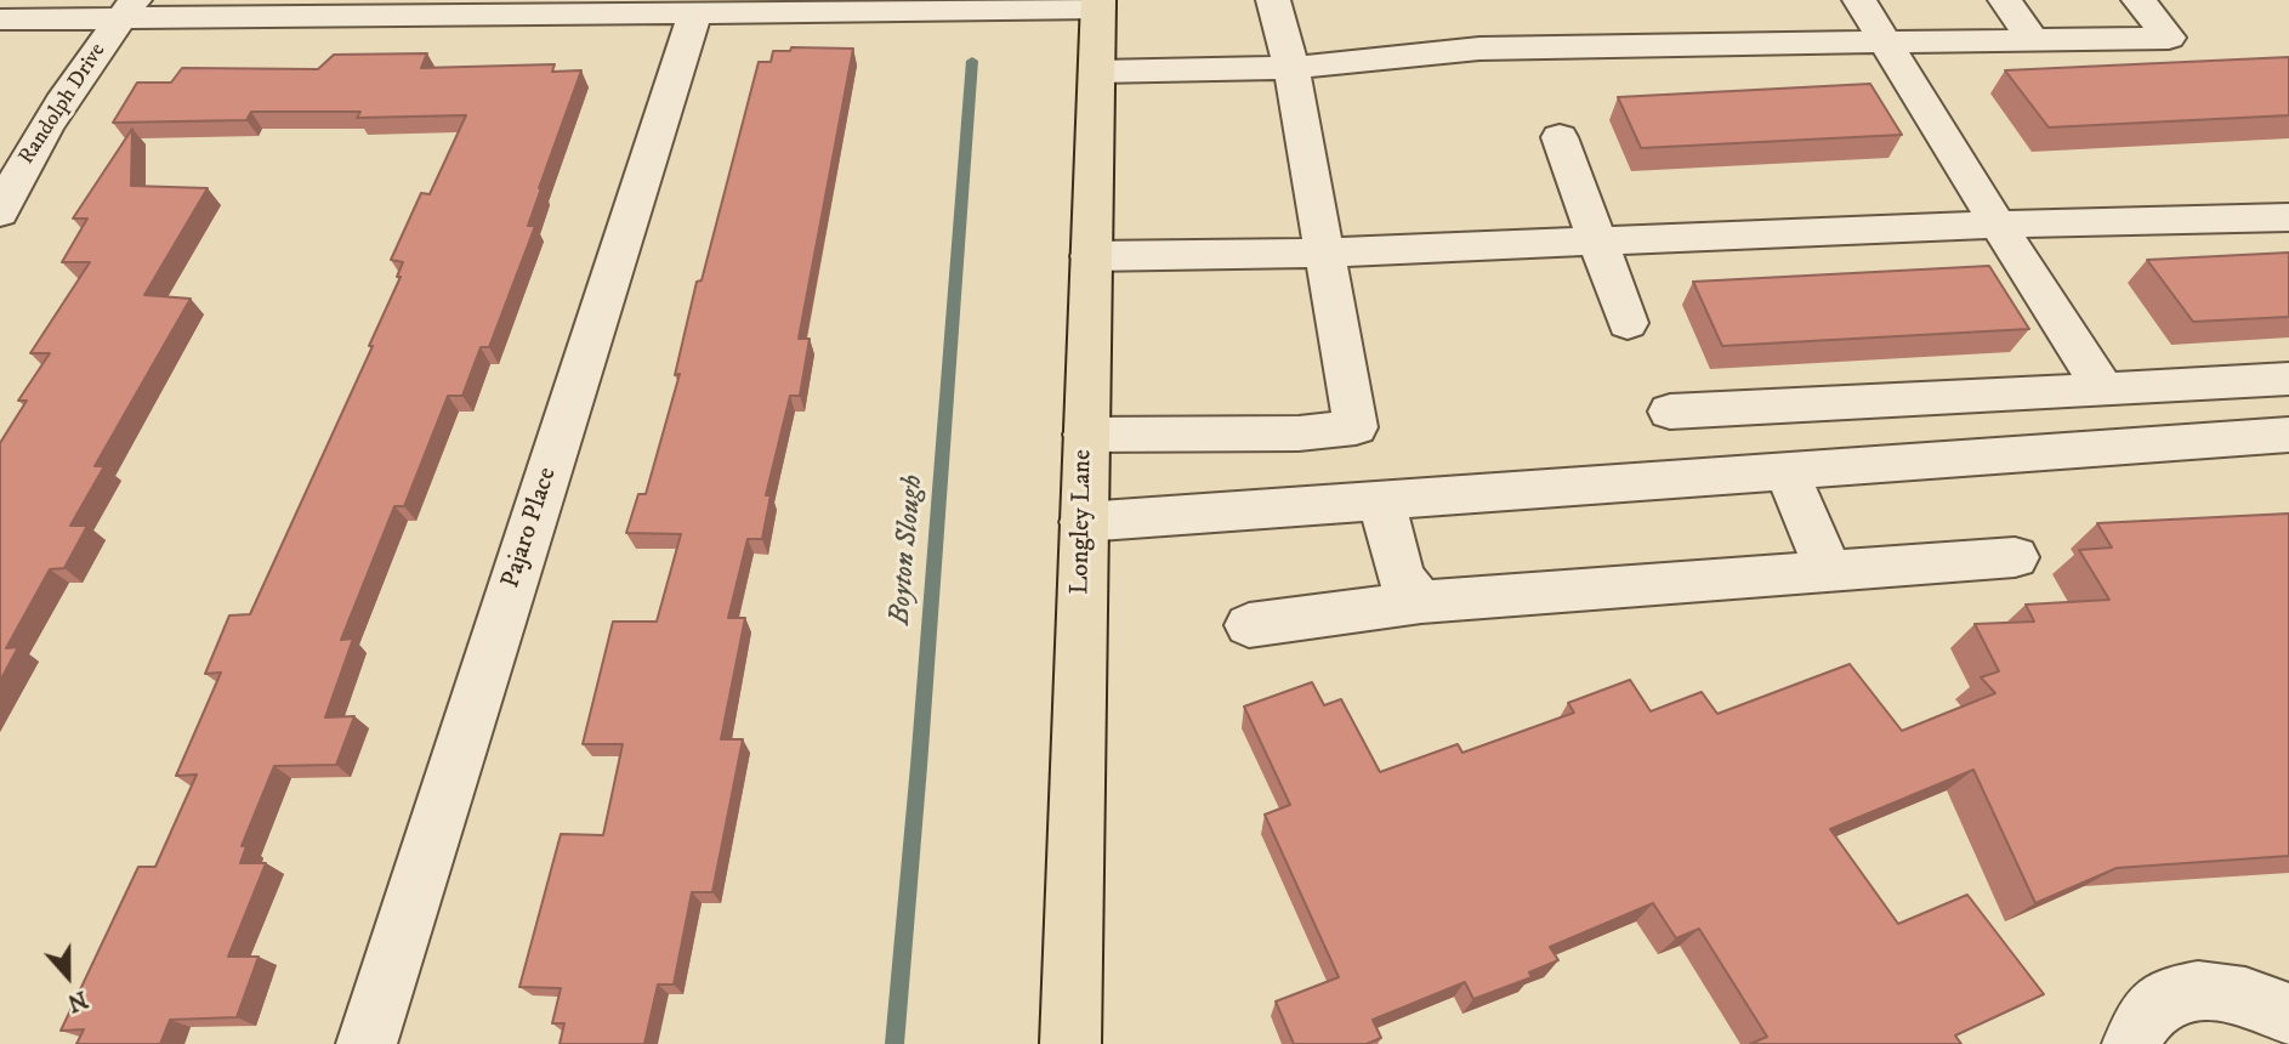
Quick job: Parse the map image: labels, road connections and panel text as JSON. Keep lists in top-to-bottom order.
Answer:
{
  "streets": {
    "main road": ["Longley Lane"],
    "street": ["Randolph Drive", "Pajaro Place"]
  },
  "water": ["Boyton Slough"],
  "north": "bottom"
}
